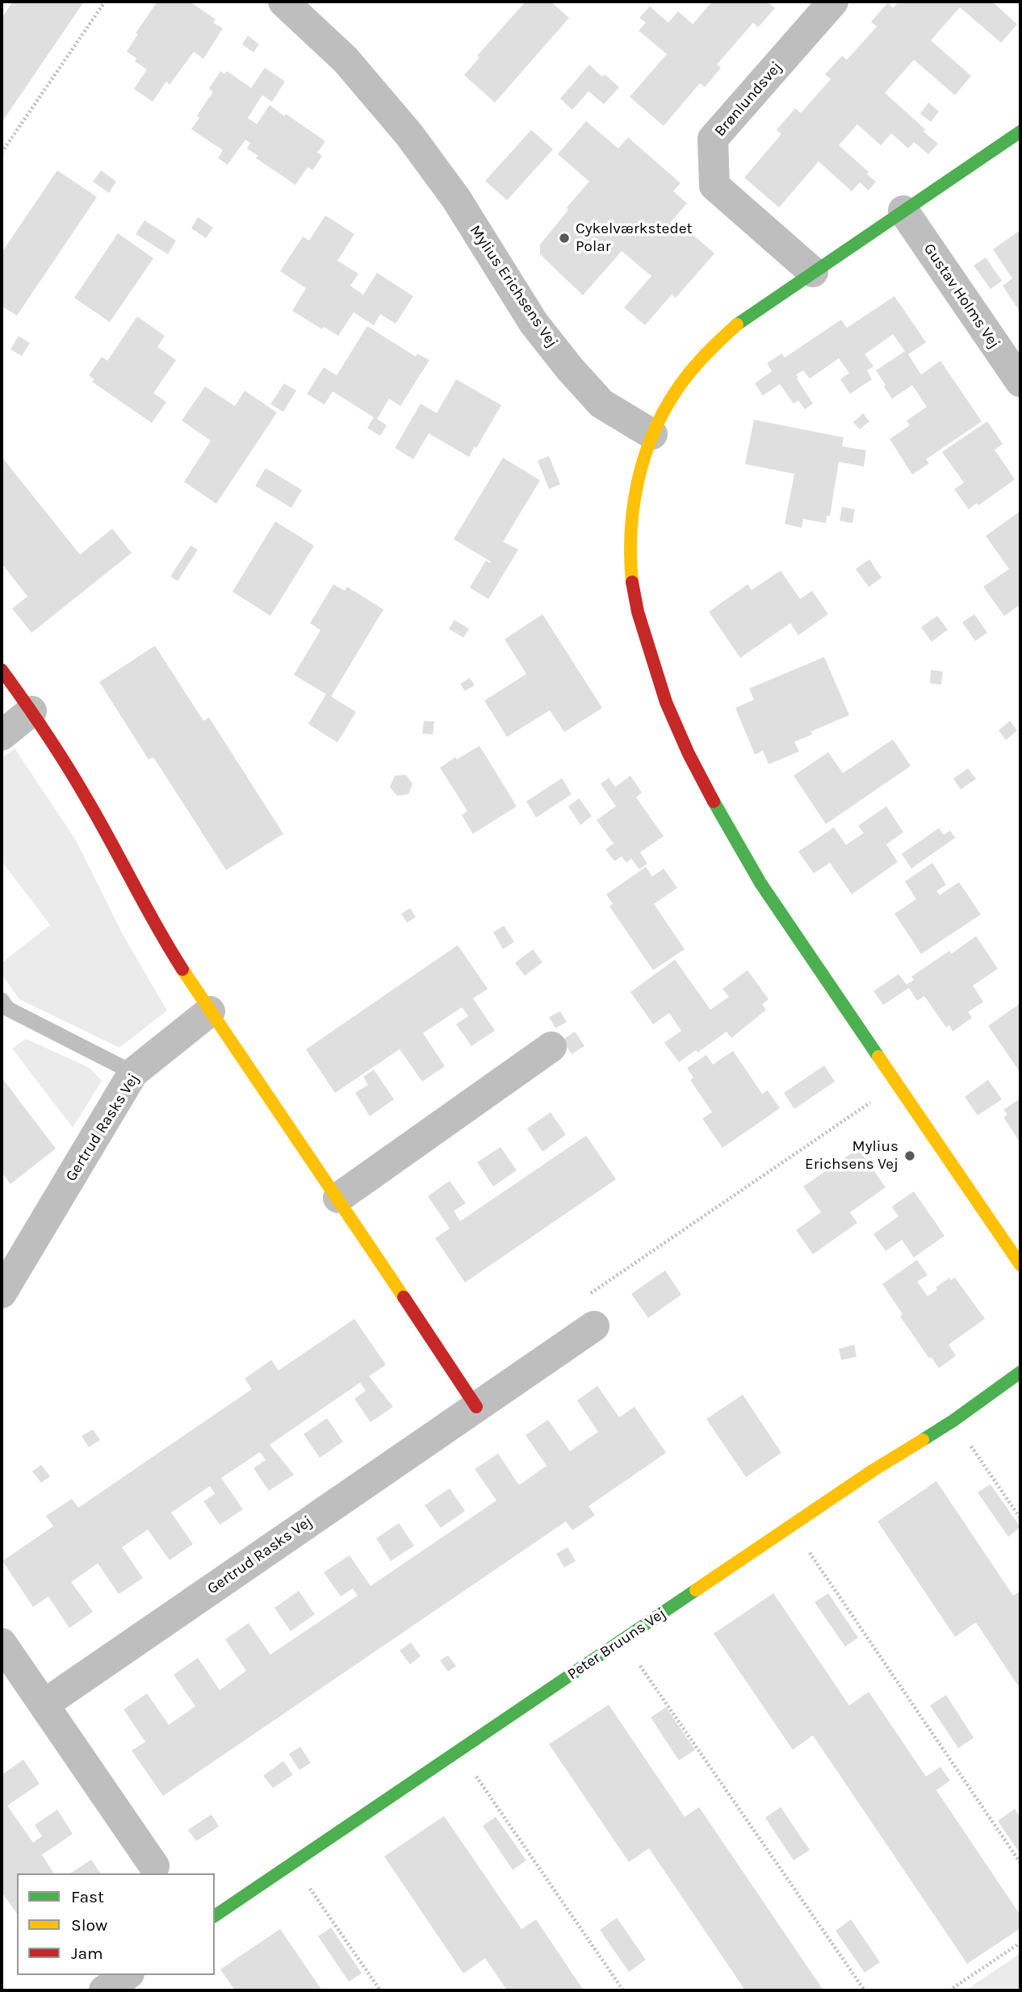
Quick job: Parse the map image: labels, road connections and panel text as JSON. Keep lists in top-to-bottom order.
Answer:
{
  "streets": {
    "street": [
      "Brønlundsvej",
      "Mylius Erichsens Vej",
      "Gustav Holms Vej",
      "Gertrud Rasks Vej",
      "Peter Bruuns Vej"
    ]
  },
  "places": ["Cykelværkstedet Polar", "Mylius Erichsens Vej"],
  "legend": ["Fast", "Slow", "Jam"]
}
